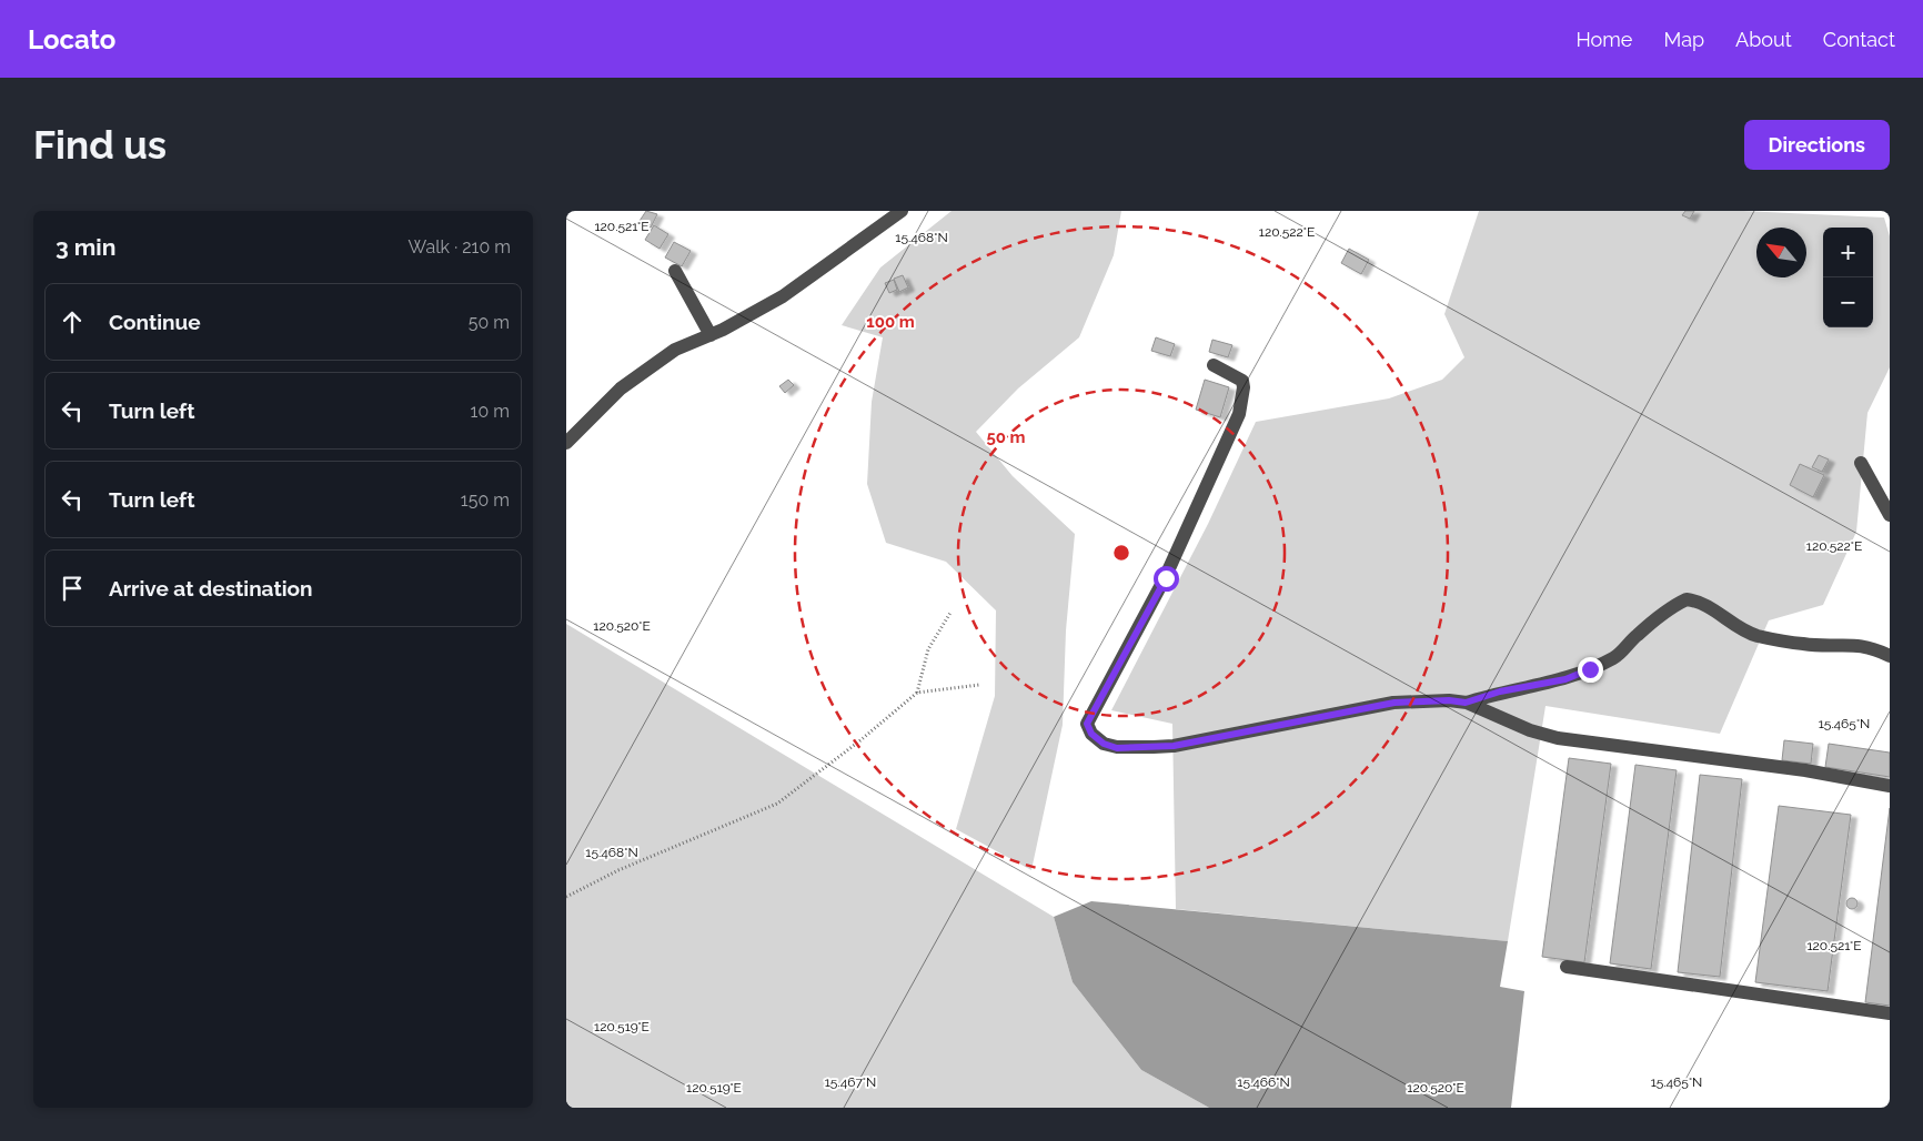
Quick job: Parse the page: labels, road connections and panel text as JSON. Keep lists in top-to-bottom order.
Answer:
{
  "north": "top left",
  "page": {
    "header": "Locato",
    "nav": [
      "Home",
      "Map",
      "About",
      "Contact"
    ],
    "buttons": "Directions",
    "title": "Find us",
    "heading": ["3 min", "Walk · 210 m"],
    "map_buttons": ["+", "−"],
    "list": [
      ["Continue", "50 m"],
      ["Turn left", "10 m"],
      ["Turn left", "150 m"],
      "Arrive at destination"
    ]
  },
  "coordinates": [
    "120.521°E",
    "120.522°E",
    "15.468°N",
    "120.520°E",
    "15.465°N",
    "120.519°E",
    "15.467°N",
    "15.466°N"
  ],
  "rings": ["100 m", "50 m"]
}
